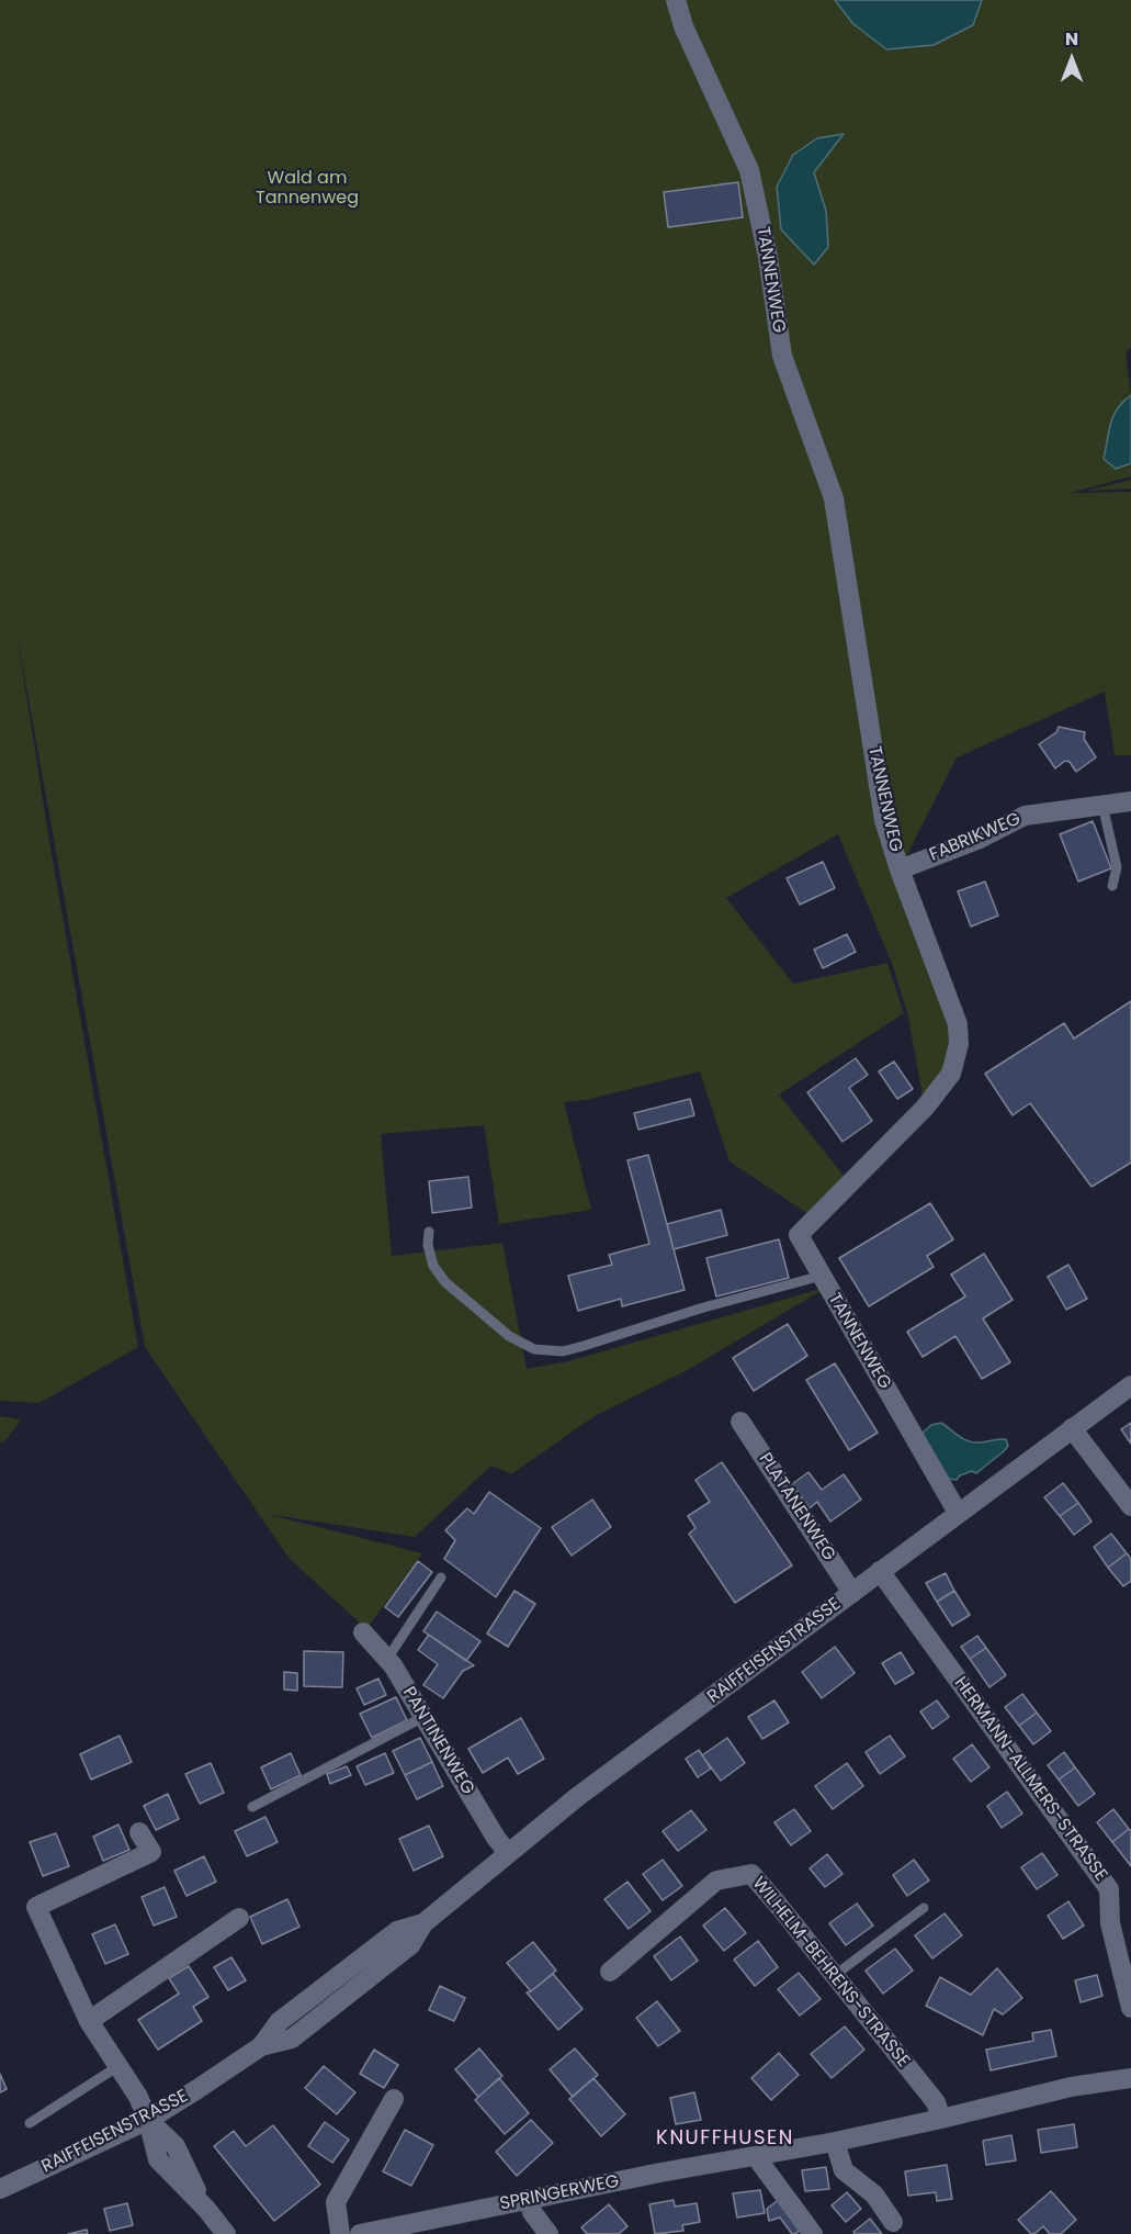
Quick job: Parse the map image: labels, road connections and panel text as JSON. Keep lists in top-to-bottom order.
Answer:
{
  "streets": {
    "street": [
      "TANNENWEG",
      "FABRIKWEG",
      "PLATANENWEG",
      "RAIFFEISENSTRASSE",
      "PANTINENWEG",
      "HERMANN-ALLMERS-STRASSE",
      "WILHELM-BEHRENS-STRASSE",
      "SPRINGERWEG"
    ]
  },
  "crossings": [
    ["TANNENWEG", "FABRIKWEG"],
    ["TANNENWEG", "RAIFFEISENSTRASSE"],
    ["PLATANENWEG", "RAIFFEISENSTRASSE"],
    ["RAIFFEISENSTRASSE", "PANTINENWEG"],
    ["RAIFFEISENSTRASSE", "HERMANN-ALLMERS-STRASSE"],
    ["WILHELM-BEHRENS-STRASSE", "SPRINGERWEG"]
  ],
  "districts": ["KNUFFHUSEN"],
  "parks": ["Wald am Tannenweg"],
  "north": "top"
}
